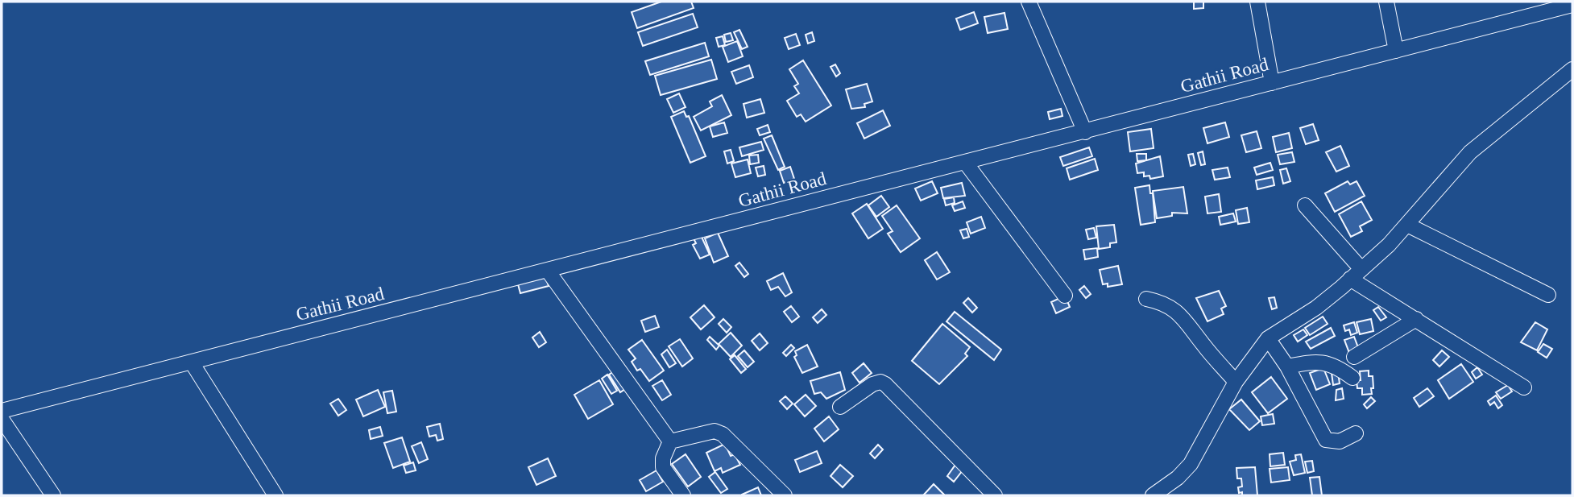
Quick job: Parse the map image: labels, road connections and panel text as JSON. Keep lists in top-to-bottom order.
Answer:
{
  "streets": {
    "street": ["Gathii Road"]
  }
}
